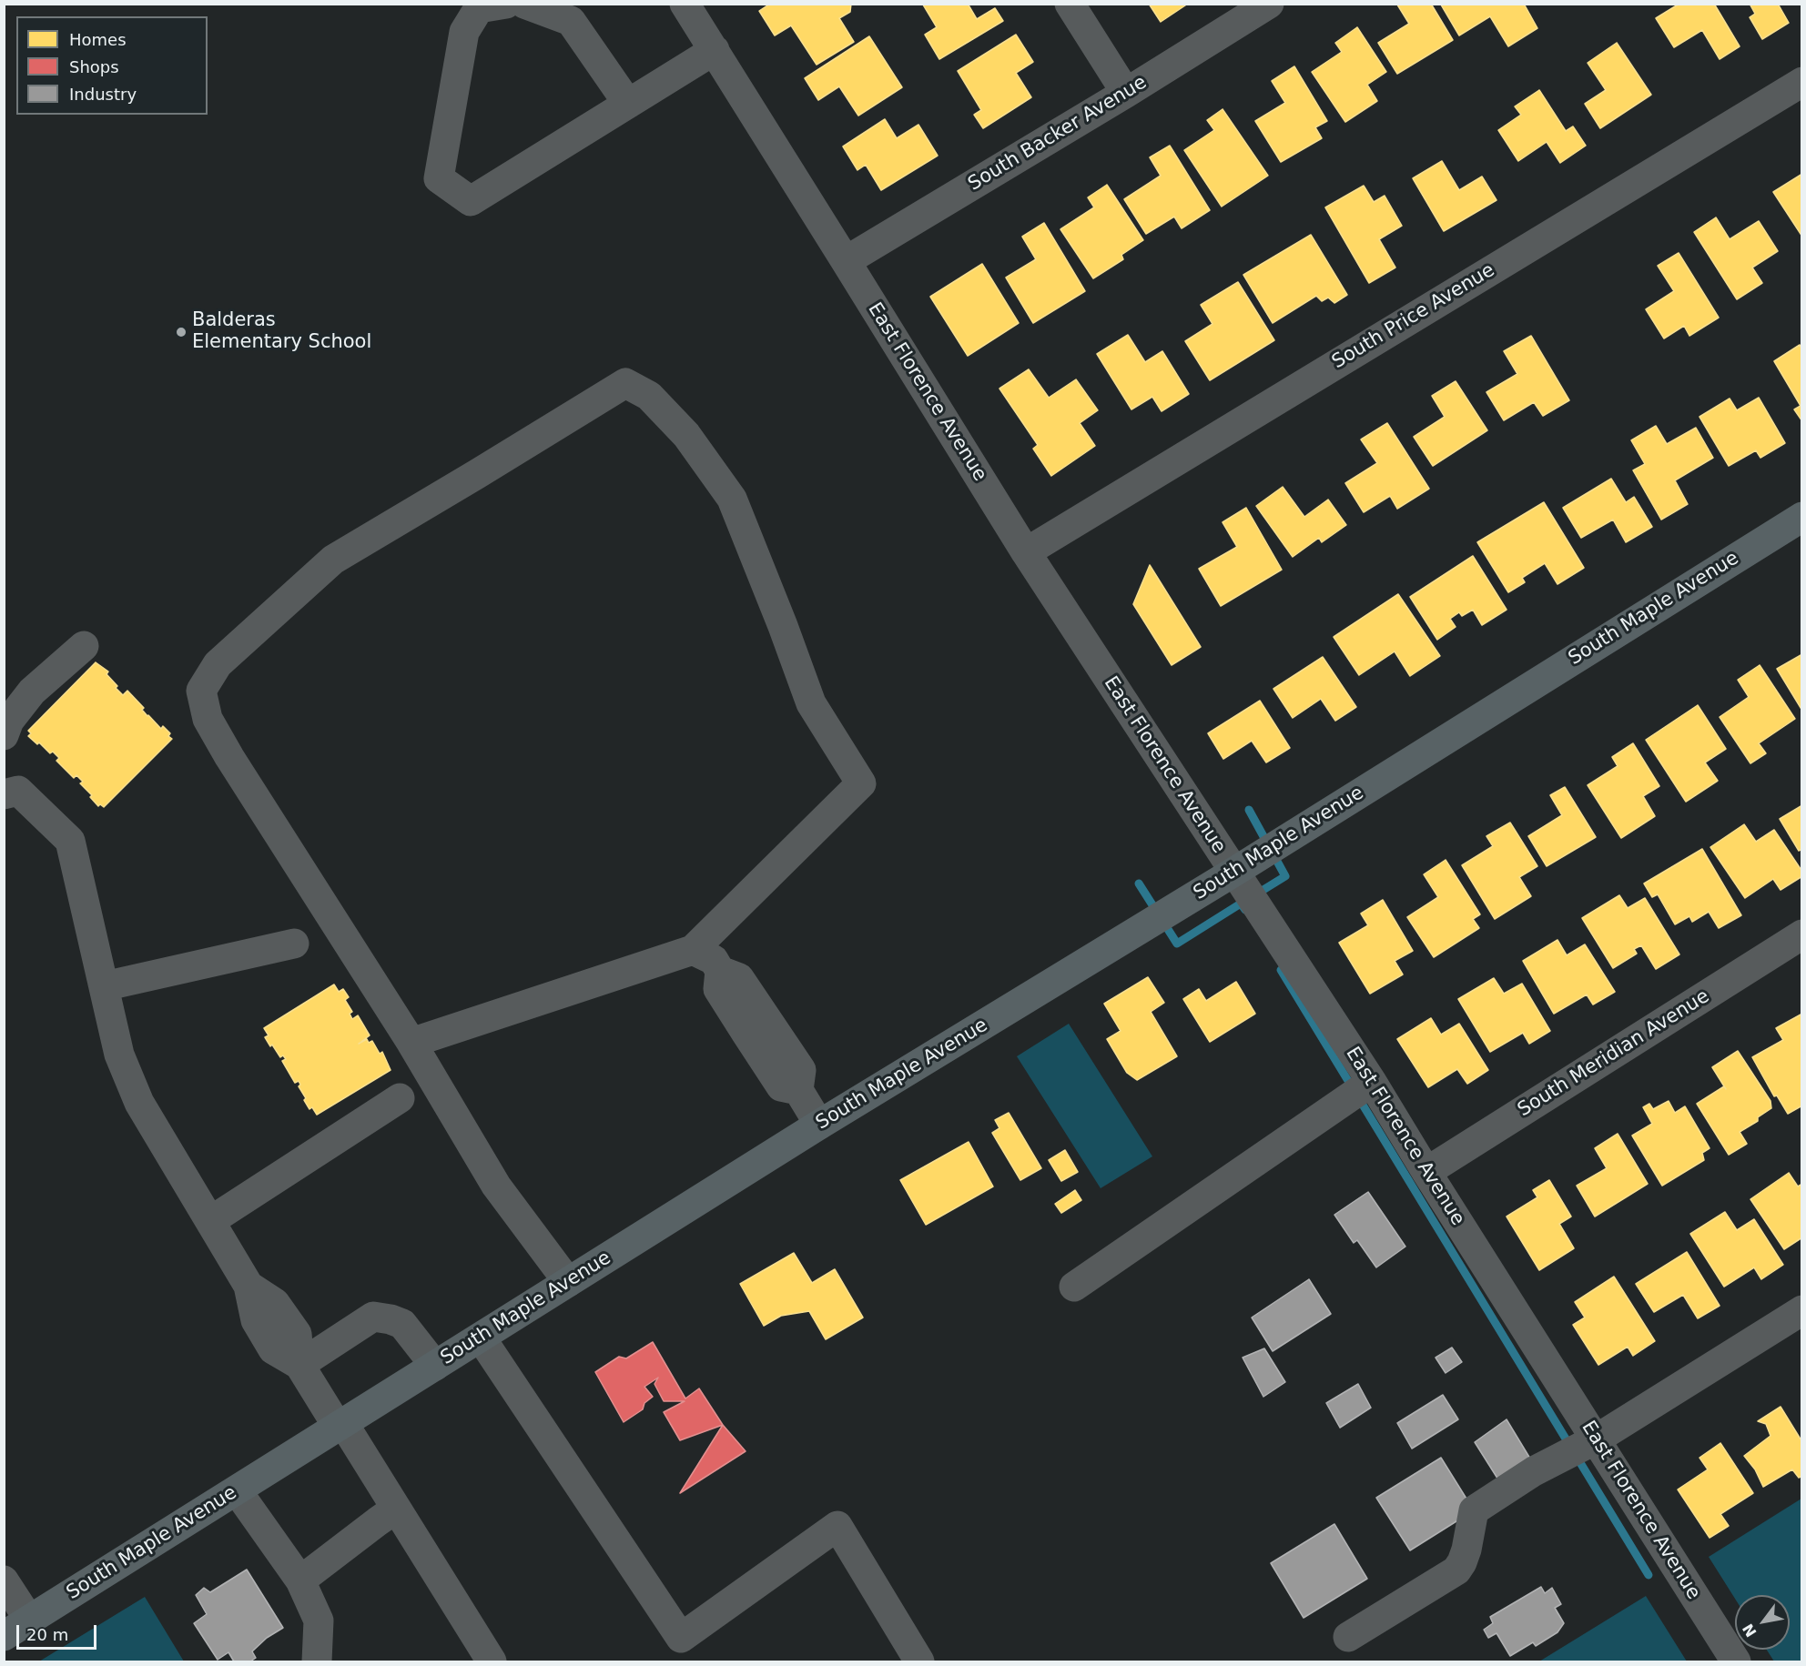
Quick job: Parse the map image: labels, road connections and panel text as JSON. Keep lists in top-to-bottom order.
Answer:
{
  "streets": {
    "main road": ["South Maple Avenue"],
    "street": [
      "South Backer Avenue",
      "South Price Avenue",
      "East Florence Avenue",
      "South Meridian Avenue"
    ]
  },
  "crossings": [
    ["South Backer Avenue", "East Florence Avenue"],
    ["South Price Avenue", "East Florence Avenue"],
    ["East Florence Avenue", "South Maple Avenue"],
    ["East Florence Avenue", "South Meridian Avenue"]
  ],
  "places": ["Balderas Elementary School"],
  "legend": ["Homes", "Shops", "Industry"],
  "scale_bar": "20 m",
  "north": "bottom left"
}
